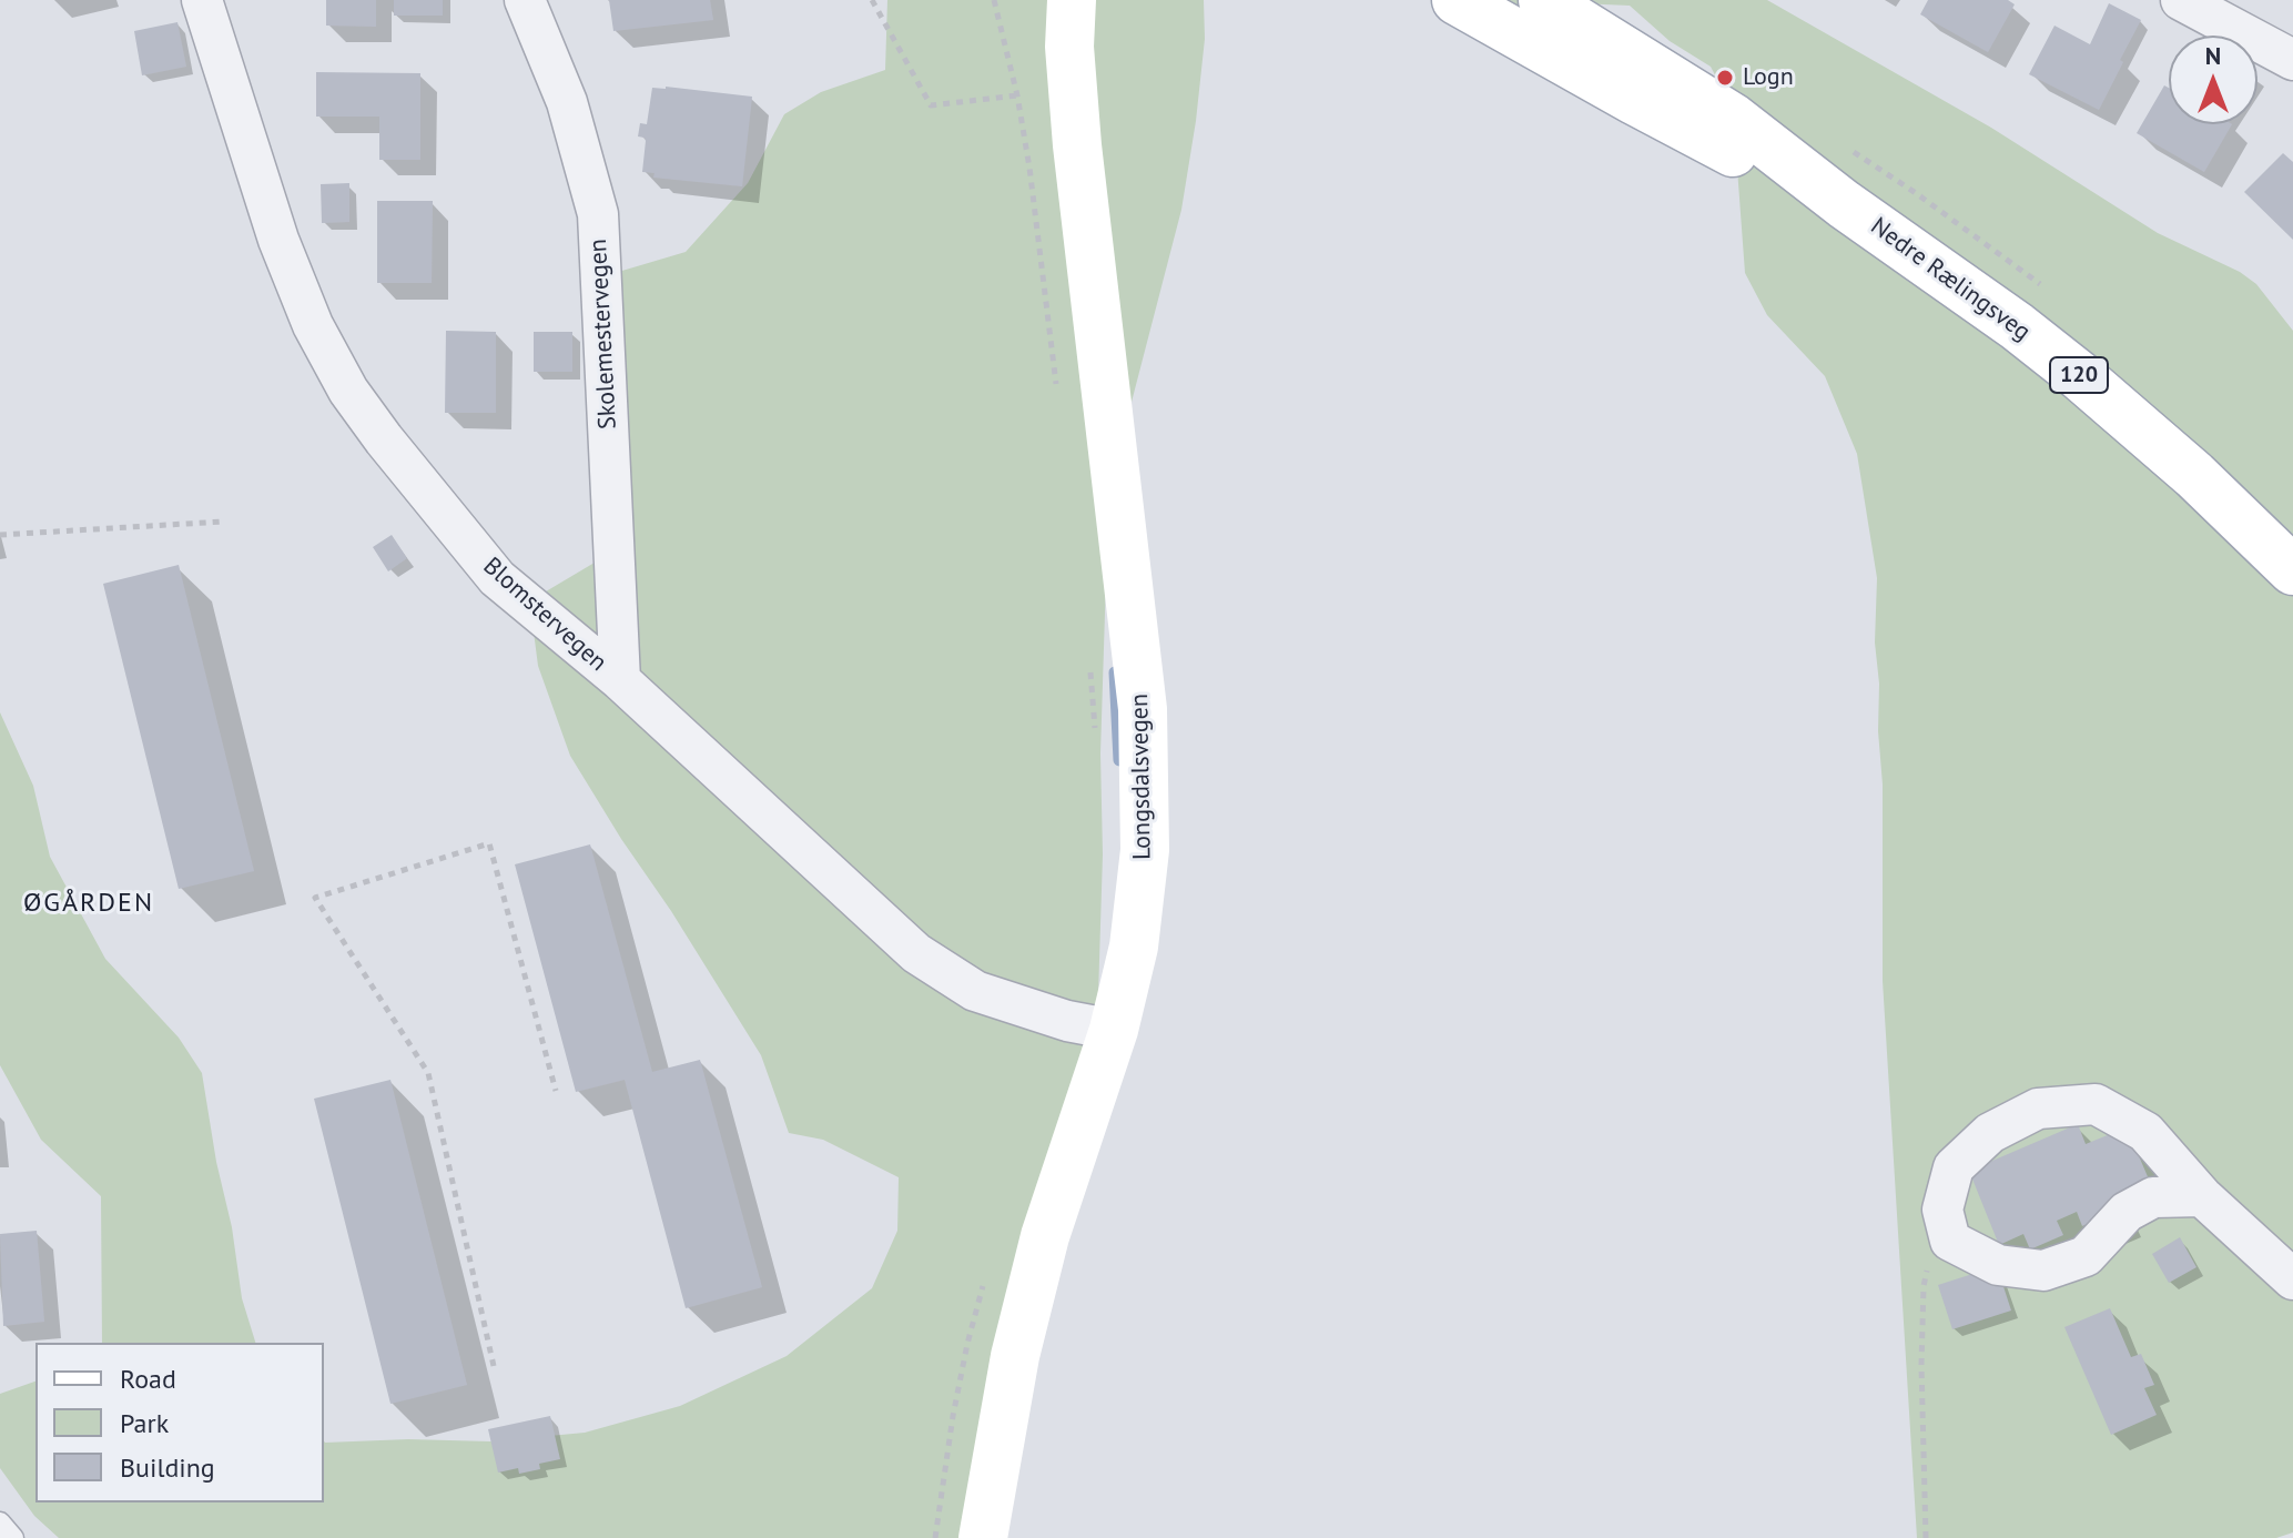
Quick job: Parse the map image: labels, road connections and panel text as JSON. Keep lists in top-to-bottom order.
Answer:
{
  "streets": {
    "main road": ["Nedre Rælingsveg", "120", "Longsdalsvegen"],
    "street": ["Skolemestervegen", "Blomstervegen"]
  },
  "crossings": [
    ["Skolemestervegen", "Blomstervegen"],
    ["Blomstervegen", "Longsdalsvegen"]
  ],
  "districts": ["ØGÅRDEN"],
  "places": ["Logn"],
  "legend": ["Road", "Park", "Building"],
  "north": "top"
}
